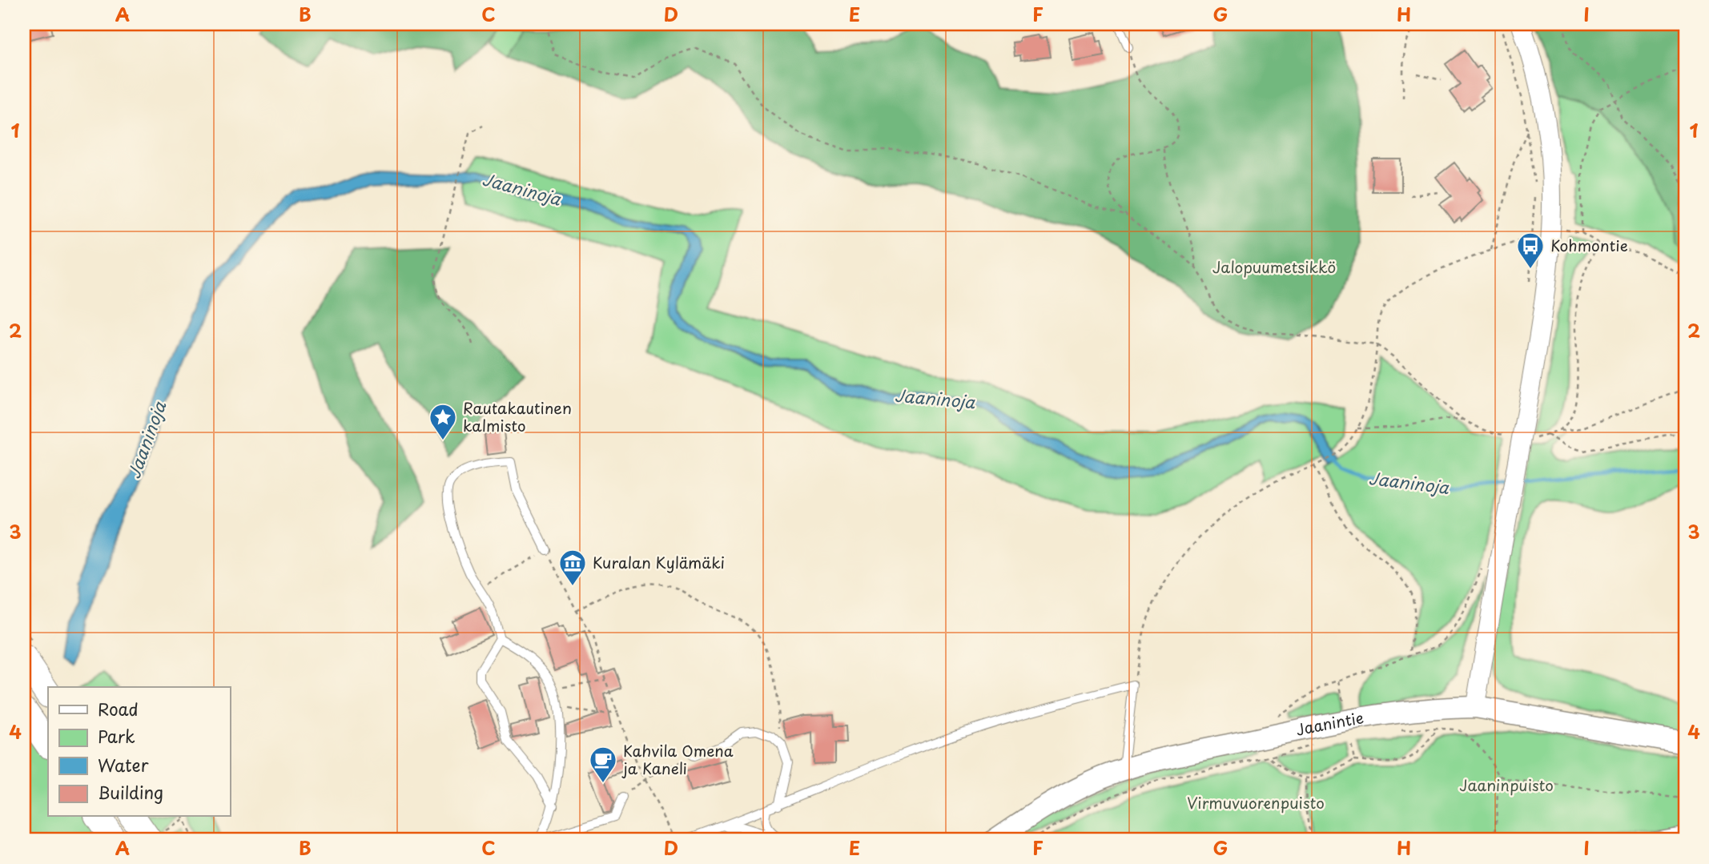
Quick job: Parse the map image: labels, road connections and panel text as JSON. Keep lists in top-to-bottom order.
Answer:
{
  "streets": {
    "main road": ["Jaanintie"]
  },
  "water": ["Jaaninoja"],
  "parks": ["Jalopuumetsikkö", "Jaaninpuisto", "Virmuvuorenpuisto"],
  "places": {
    "bus stop": ["Kohmontie"],
    "place": ["Rautakautinen kalmisto"],
    "museum": ["Kuralan Kylämäki"],
    "cafe": ["Kahvila Omena ja Kaneli"]
  },
  "legend": [
    "Road",
    "Park",
    "Water",
    "Building"
  ],
  "grid": {
    "columns": [
      "A",
      "B",
      "C",
      "D",
      "E",
      "F",
      "G",
      "H",
      "I"
    ],
    "rows": [
      "1",
      "2",
      "3",
      "4"
    ]
  }
}
